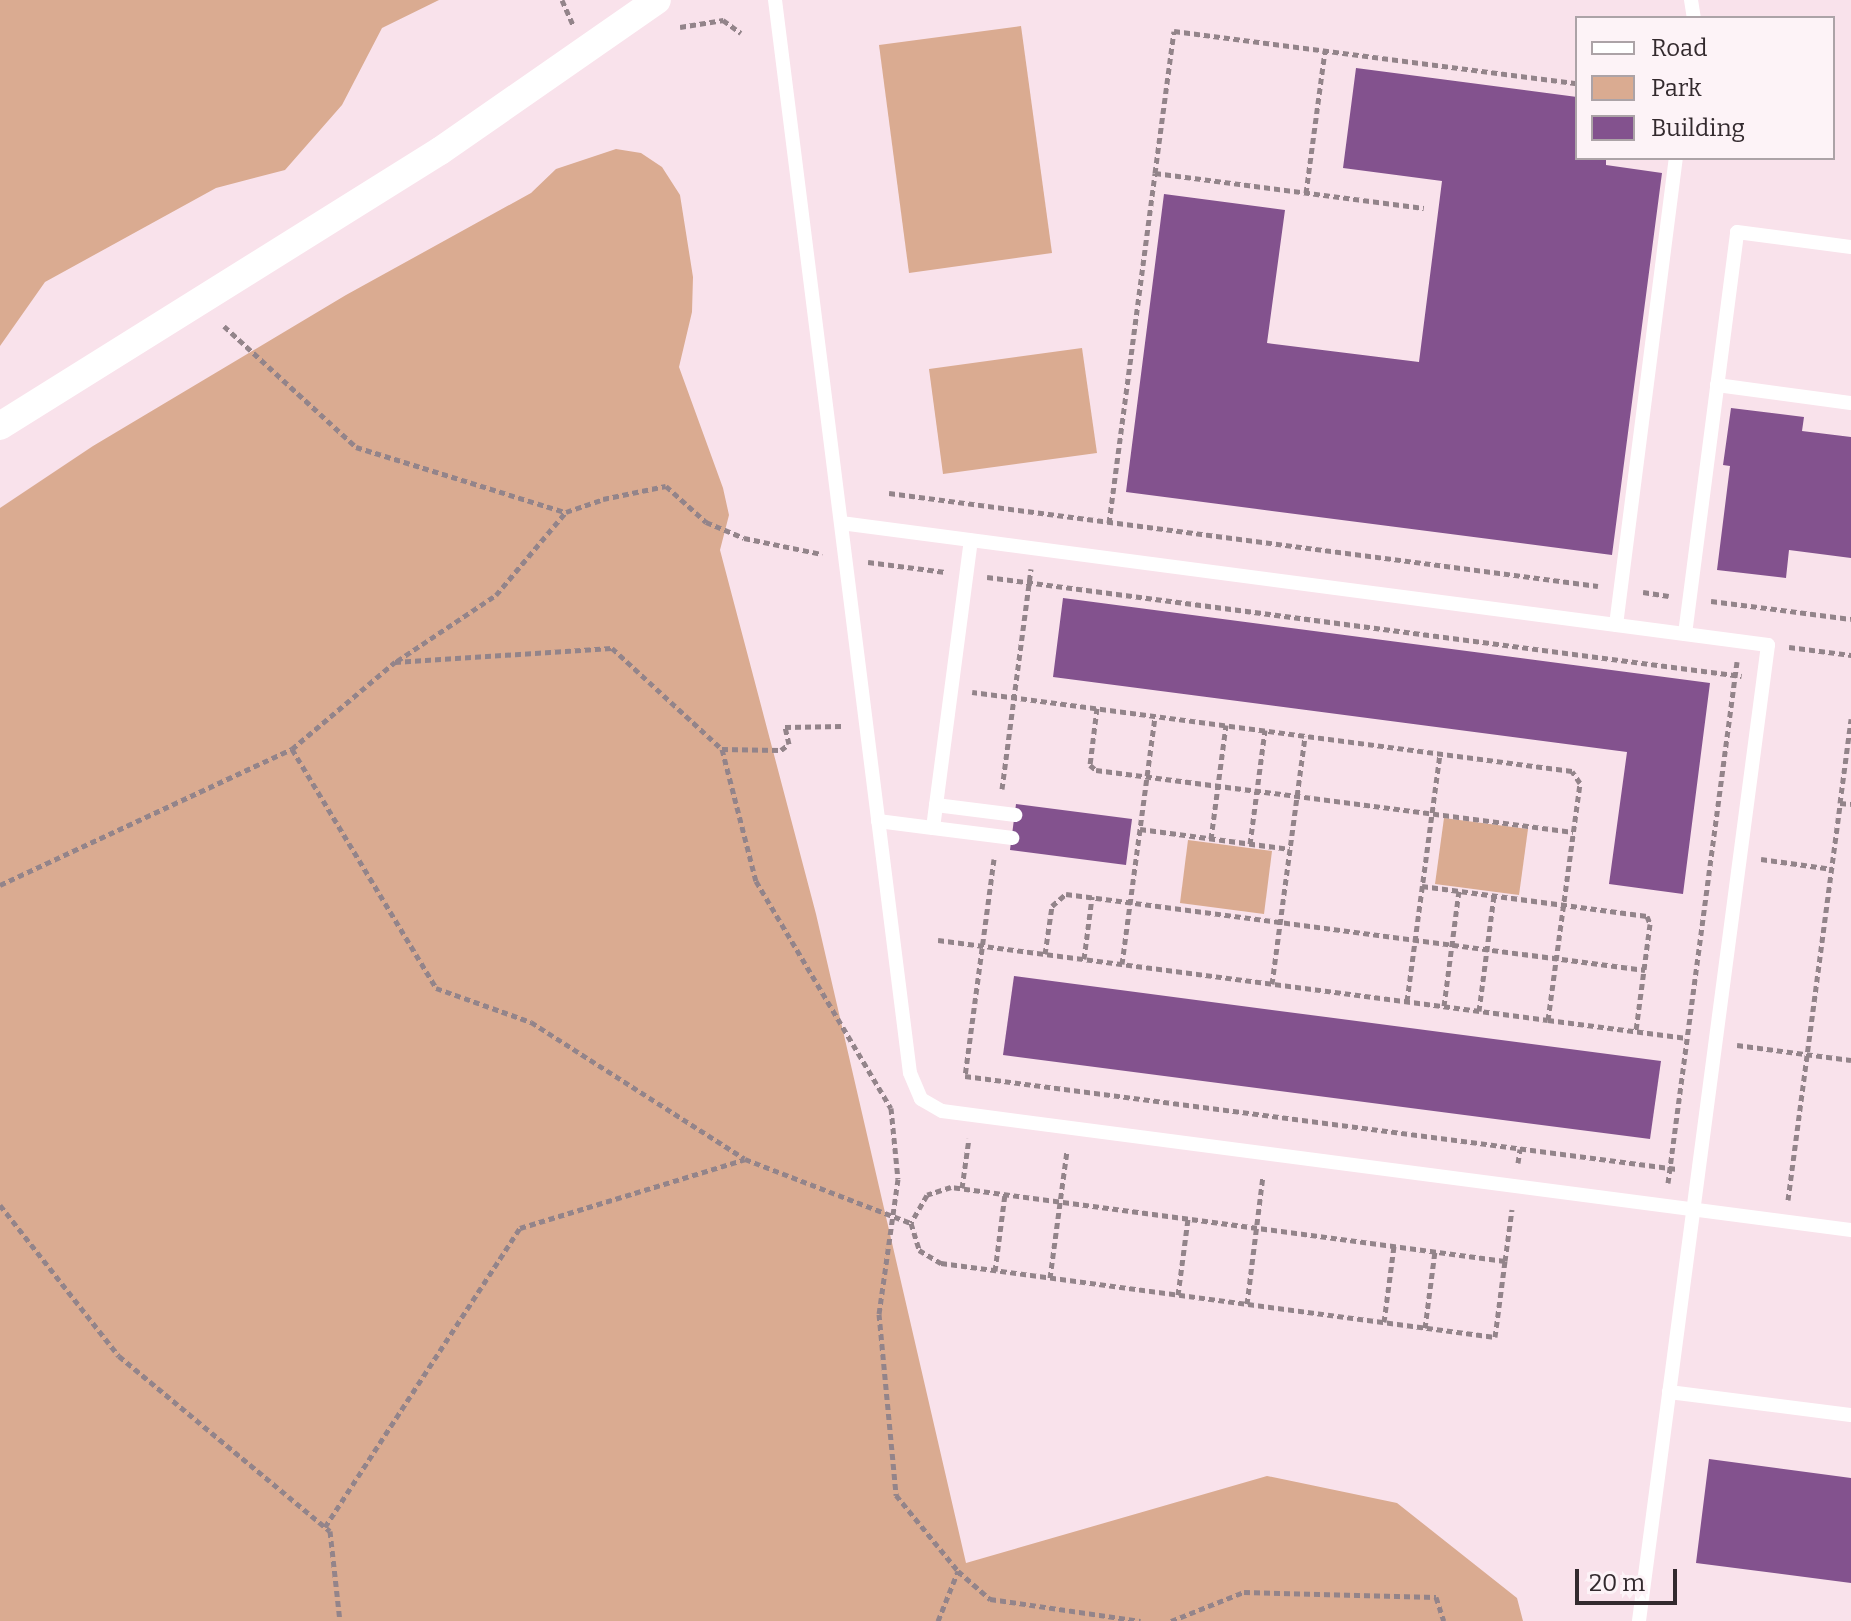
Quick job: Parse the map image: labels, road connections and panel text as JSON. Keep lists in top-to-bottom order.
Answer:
{
  "legend": ["Road", "Park", "Building"],
  "scale_bar": "20 m"
}
